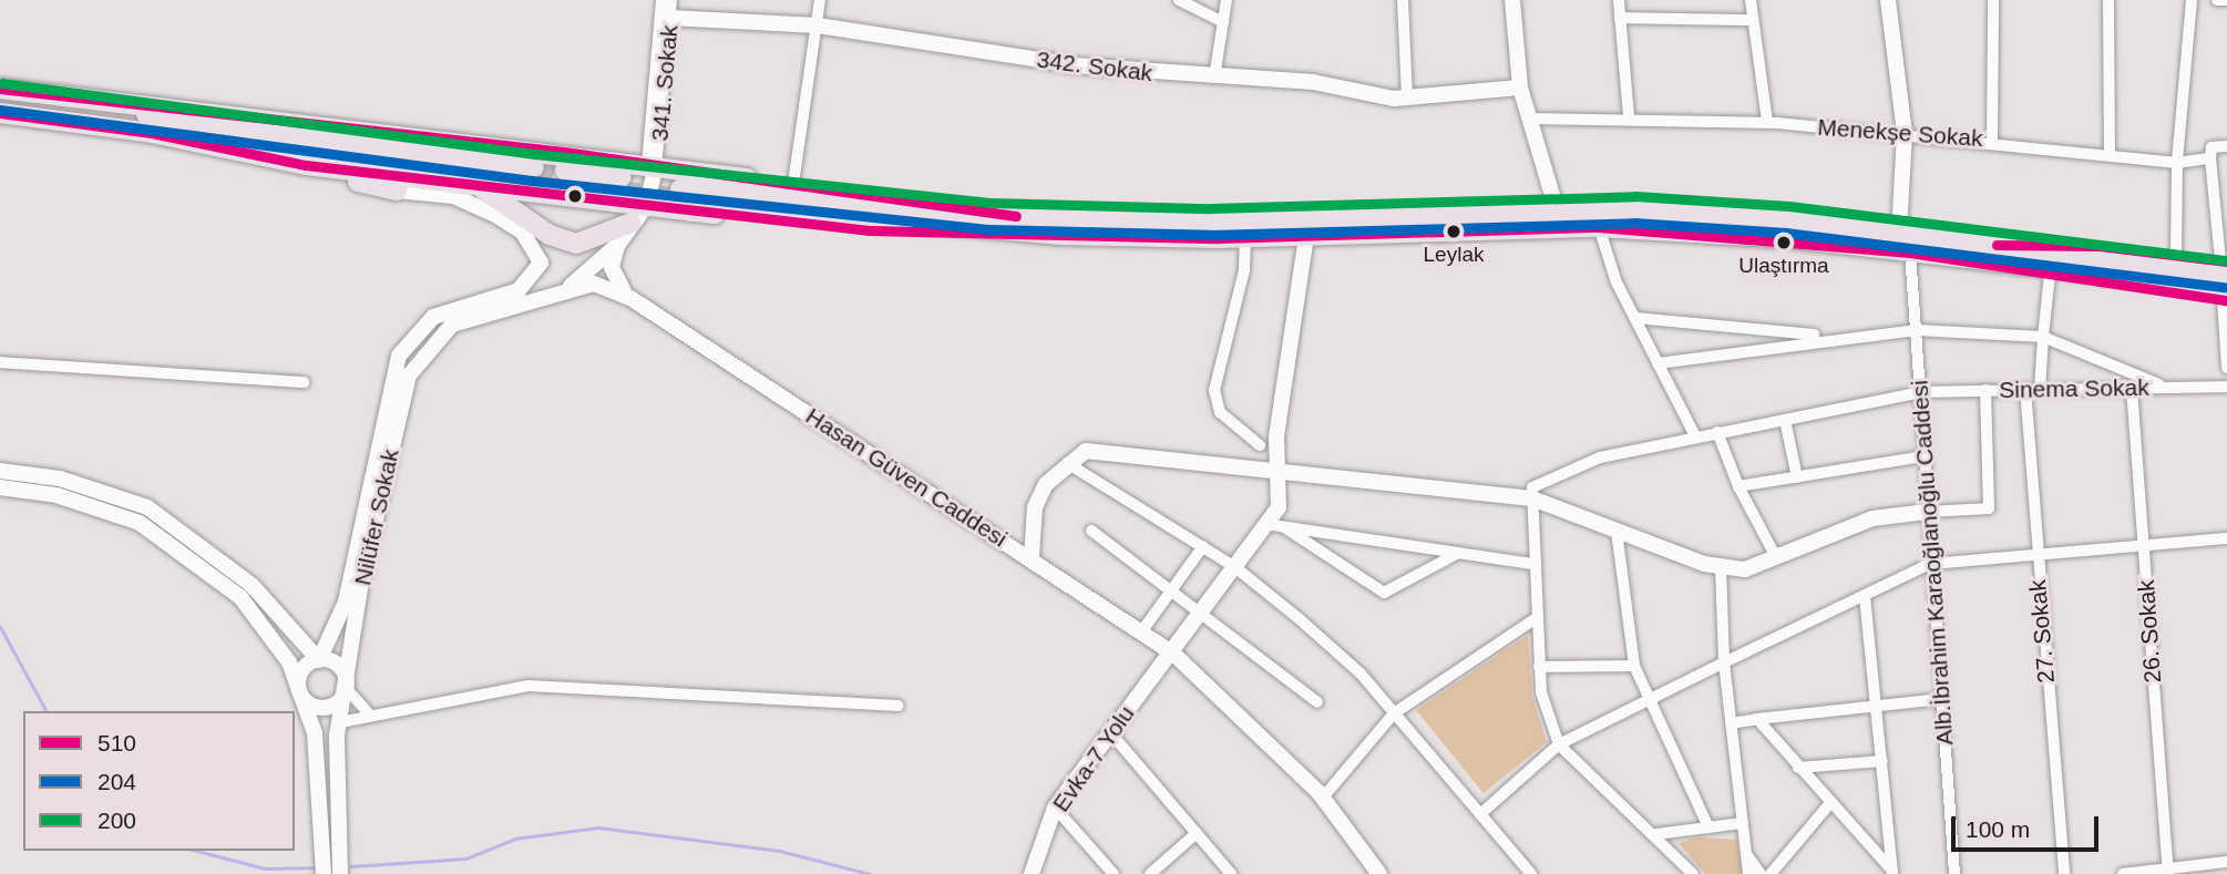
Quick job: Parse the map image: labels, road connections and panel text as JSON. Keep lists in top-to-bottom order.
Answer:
{
  "streets": {
    "street": [
      "342. Sokak",
      "341. Sokak",
      "Menekşe Sokak",
      "Sinema Sokak",
      "Hasan Güven Caddesi",
      "Nilüfer Sokak",
      "Alb.İbrahim Karaoğlanoğlu Caddesi",
      "27. Sokak",
      "26. Sokak",
      "Evka-7 Yolu"
    ]
  },
  "crossings": [
    ["342. Sokak", "341. Sokak"],
    ["Sinema Sokak", "Alb.İbrahim Karaoğlanoğlu Caddesi"],
    ["Sinema Sokak", "27. Sokak"],
    ["Sinema Sokak", "26. Sokak"],
    ["Hasan Güven Caddesi", "Nilüfer Sokak"],
    ["Hasan Güven Caddesi", "Evka-7 Yolu"]
  ],
  "places": ["Leylak", "Ulaştırma"],
  "lines": ["transit line 200", "transit line 510", "transit line 204"],
  "legend": ["510", "204", "200"],
  "scale_bar": "100 m"
}
